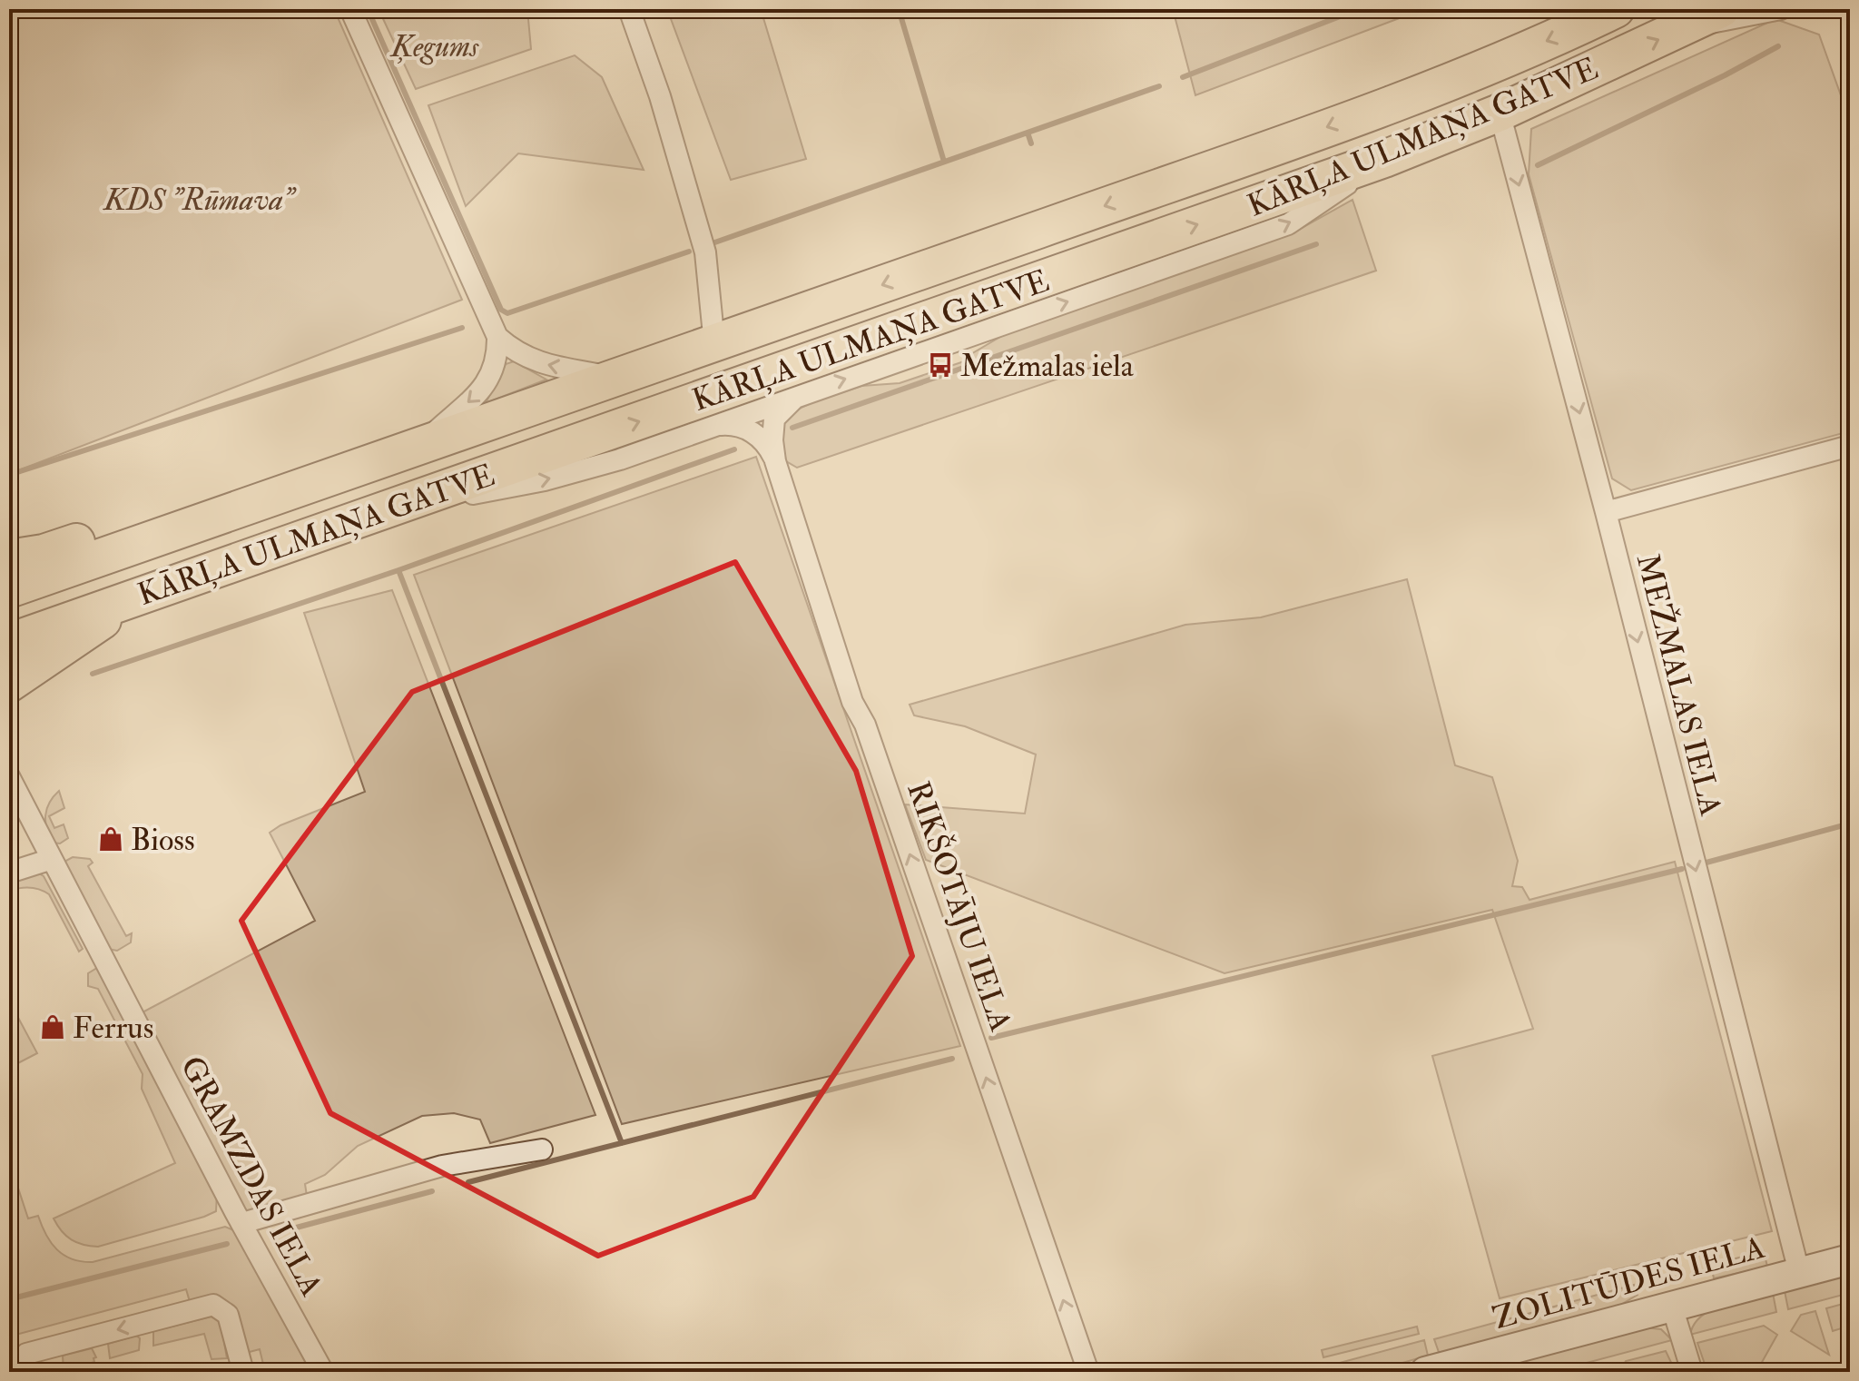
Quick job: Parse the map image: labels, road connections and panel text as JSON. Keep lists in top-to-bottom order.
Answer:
{
  "streets": {
    "highway": ["KĀRĻA ULMAŅA GATVE"],
    "street": [
      "MEŽMALAS IELA",
      "RIKŠOTĀJU IELA",
      "GRAMZDAS IELA",
      "ZOLITŪDES IELA"
    ]
  },
  "crossings": [
    ["KĀRĻA ULMAŅA GATVE", "MEŽMALAS IELA"],
    ["MEŽMALAS IELA", "ZOLITŪDES IELA"]
  ],
  "one_way": ["MEŽMALAS IELA", "RIKŠOTĀJU IELA"],
  "parks": ["Ķegums", "KDS \"Rūmava\""],
  "places": {
    "bus stop": ["Mežmalas iela"],
    "shop": ["Bioss", "Ferrus"]
  }
}
